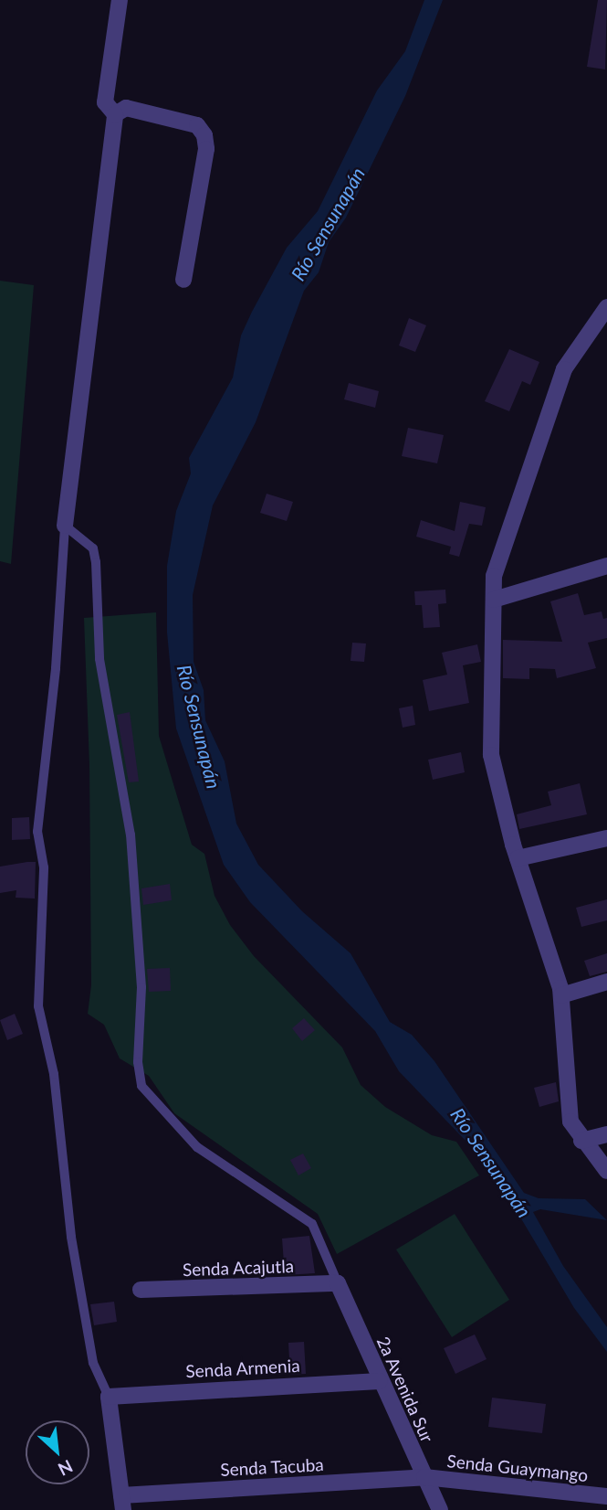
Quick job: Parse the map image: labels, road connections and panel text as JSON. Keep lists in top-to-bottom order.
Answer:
{
  "streets": {
    "street": [
      "Senda Acajutla",
      "Senda Armenia",
      "2a Avenida Sur",
      "Senda Tacuba",
      "Senda Guaymango"
    ]
  },
  "crossings": [
    ["Senda Acajutla", "2a Avenida Sur"],
    ["Senda Armenia", "2a Avenida Sur"],
    ["2a Avenida Sur", "Senda Tacuba"],
    ["2a Avenida Sur", "Senda Guaymango"],
    ["Senda Tacuba", "Senda Guaymango"]
  ],
  "water": ["Río Sensunapán"],
  "north": "bottom right"
}
